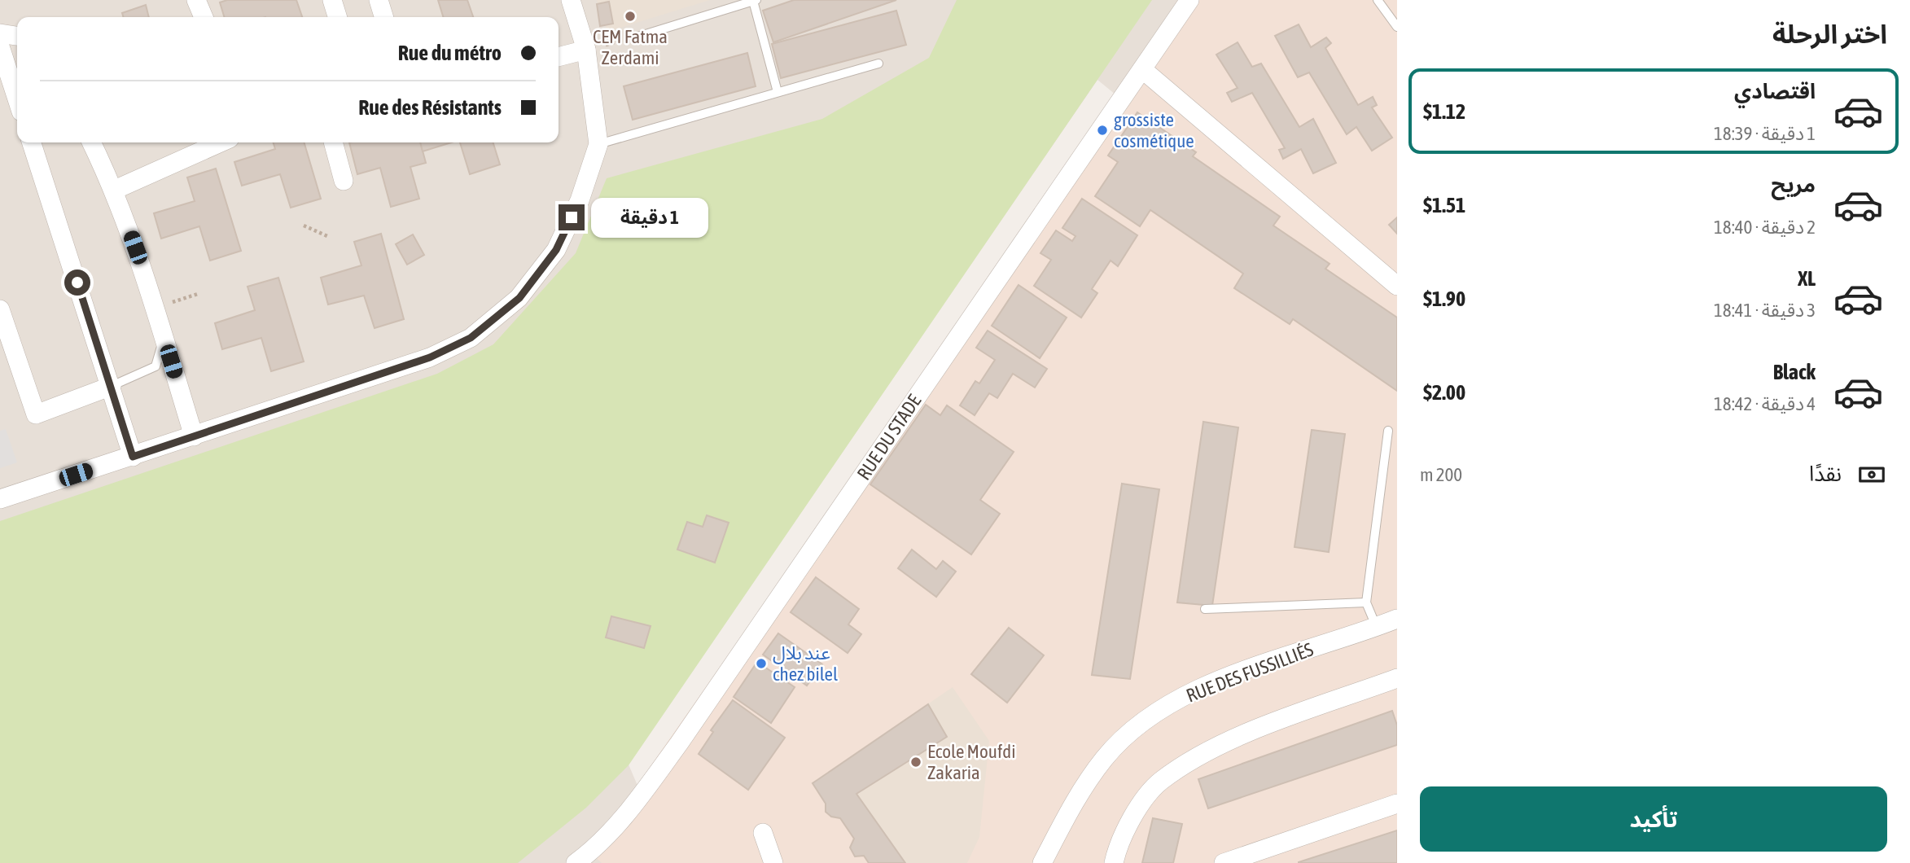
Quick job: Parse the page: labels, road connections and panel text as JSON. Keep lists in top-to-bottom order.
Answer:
{
  "streets": {
    "street": ["RUE DU STADE", "RUE DES FUSSILLIÉS"]
  },
  "places": [
    "CEM Fatma Zerdami",
    "grossiste cosmétique",
    "عند بلال chez bilel",
    "Ecole Moufdi Zakaria"
  ],
  "page": {
    "heading": "اختر الرحلة",
    "banner": ["Rue du métro", "Rue des Résistants"],
    "list": [
      {
        "name": "اقتصادي",
        "note": "1 دقيقة · 18:39",
        "value": "$1.12"
      },
      {
        "name": "مريح",
        "note": "2 دقيقة · 18:40",
        "value": "$1.51"
      },
      {
        "name": "XL",
        "note": "3 دقيقة · 18:41",
        "value": "$1.90"
      },
      {
        "name": "Black",
        "note": "4 دقيقة · 18:42",
        "value": "$2.00"
      }
    ],
    "bubble": "1 دقيقة",
    "pay": ["نقدًا", "200 m"],
    "buttons": "تأكيد"
  }
}
